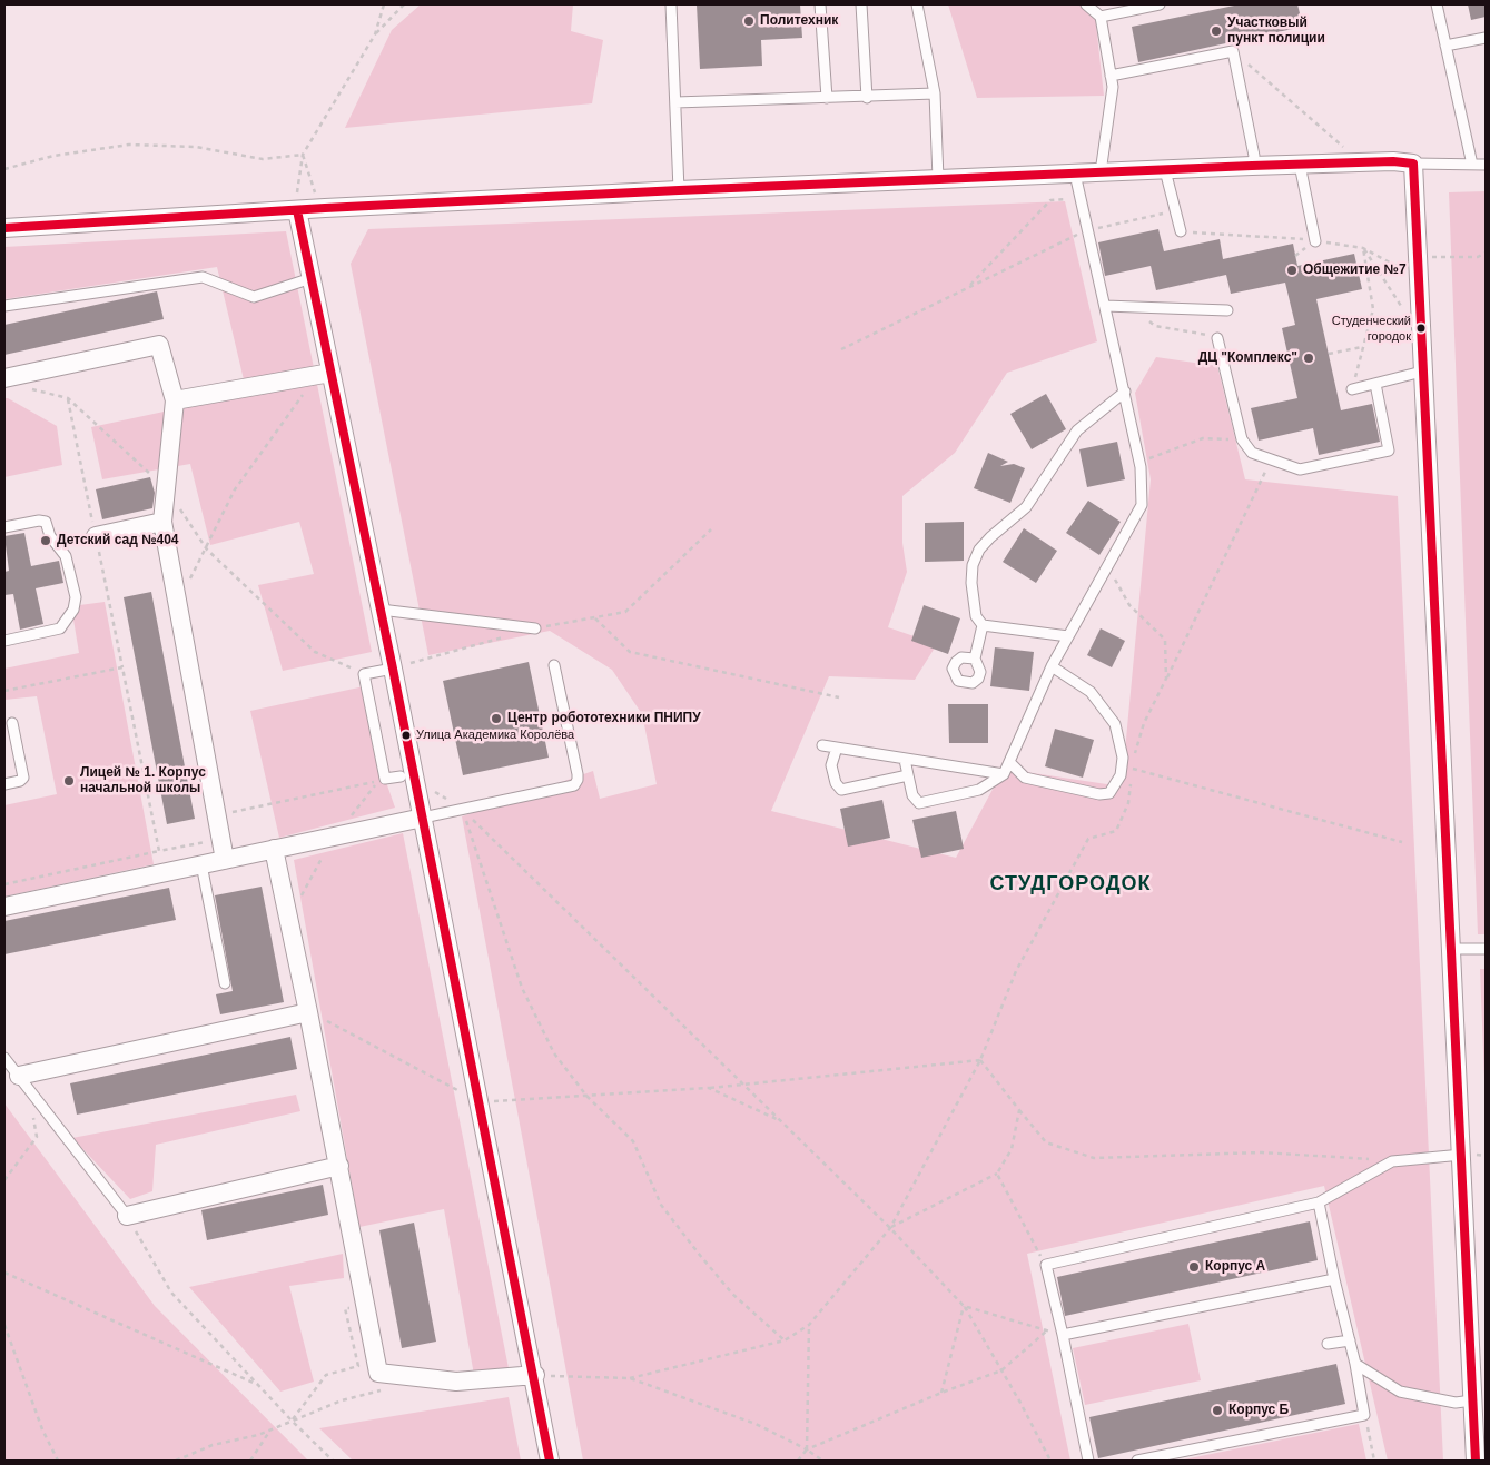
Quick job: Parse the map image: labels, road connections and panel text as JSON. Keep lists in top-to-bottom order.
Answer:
{
  "districts": ["СТУДГОРОДОК"],
  "places": [
    "Политехник",
    "Участковый пункт полиции",
    "Общежитие №7",
    "Студенческий городок",
    "ДЦ \"Комплекс\"",
    "Детский сад №404",
    "Центр робототехники ПНИПУ",
    "Улица Академика Королёва",
    "Лицей № 1. Корпус начальной школы",
    "Корпус А",
    "Корпус Б"
  ]
}
